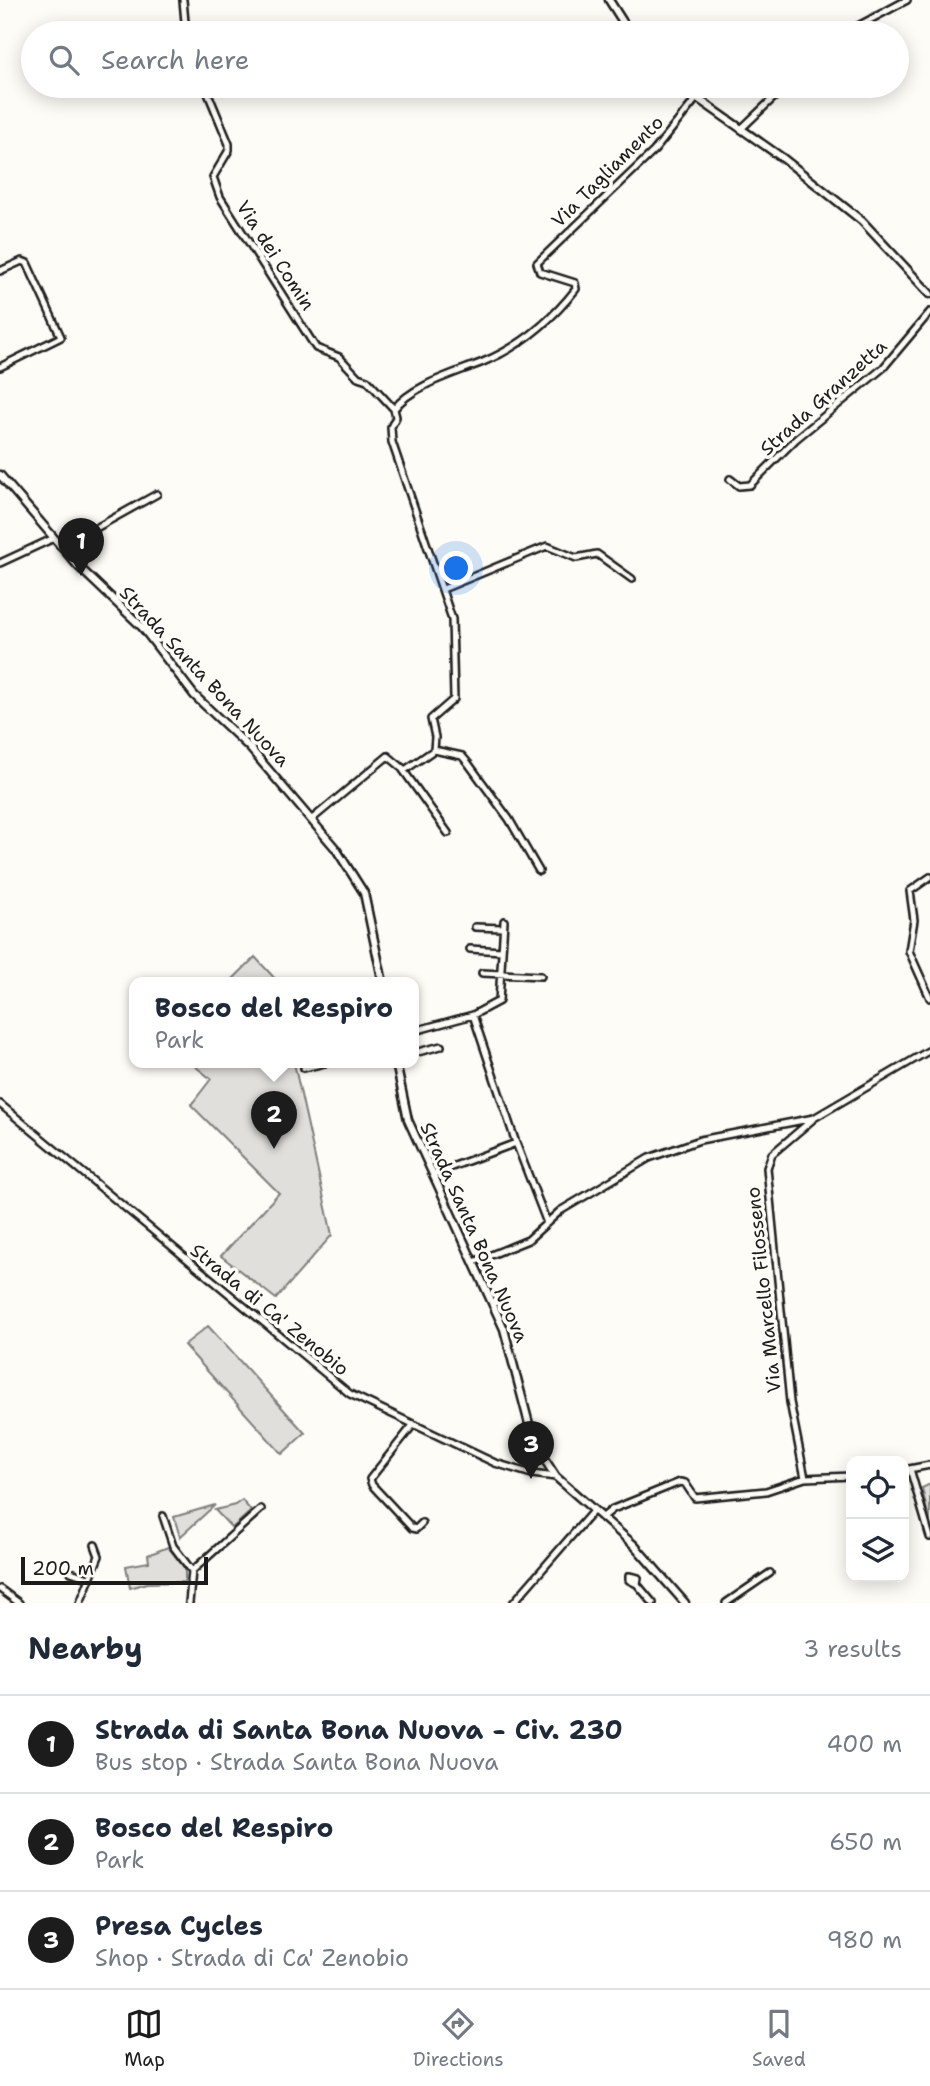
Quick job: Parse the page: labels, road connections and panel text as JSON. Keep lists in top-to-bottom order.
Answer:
{
  "streets": {
    "street": [
      "Via Tagliamento",
      "Via dei Comin",
      "Strada Granzetta",
      "Strada Santa Bona Nuova",
      "Via Marcello Filosseno",
      "Strada di Ca' Zenobio"
    ]
  },
  "crossings": [
    ["Via Tagliamento", "Via dei Comin"],
    ["Strada Santa Bona Nuova", "Strada di Ca' Zenobio"]
  ],
  "scale_bar": "200 m",
  "page": {
    "search": "Search here",
    "pins": ["1", "2", "3"],
    "popup": ["Bosco del Respiro", "Park"],
    "scale": "200 m",
    "heading": ["Nearby", "3 results"],
    "list": [
      {
        "mark": "1",
        "name": "Strada di Santa Bona Nuova - Civ. 230",
        "note": "Bus stop · Strada Santa Bona Nuova",
        "value": "400 m"
      },
      {
        "mark": "2",
        "name": "Bosco del Respiro",
        "note": "Park",
        "value": "650 m"
      },
      {
        "mark": "3",
        "name": "Presa Cycles",
        "note": "Shop · Strada di Ca' Zenobio",
        "value": "980 m"
      }
    ],
    "nav": ["Map", "Directions", "Saved"]
  }
}
